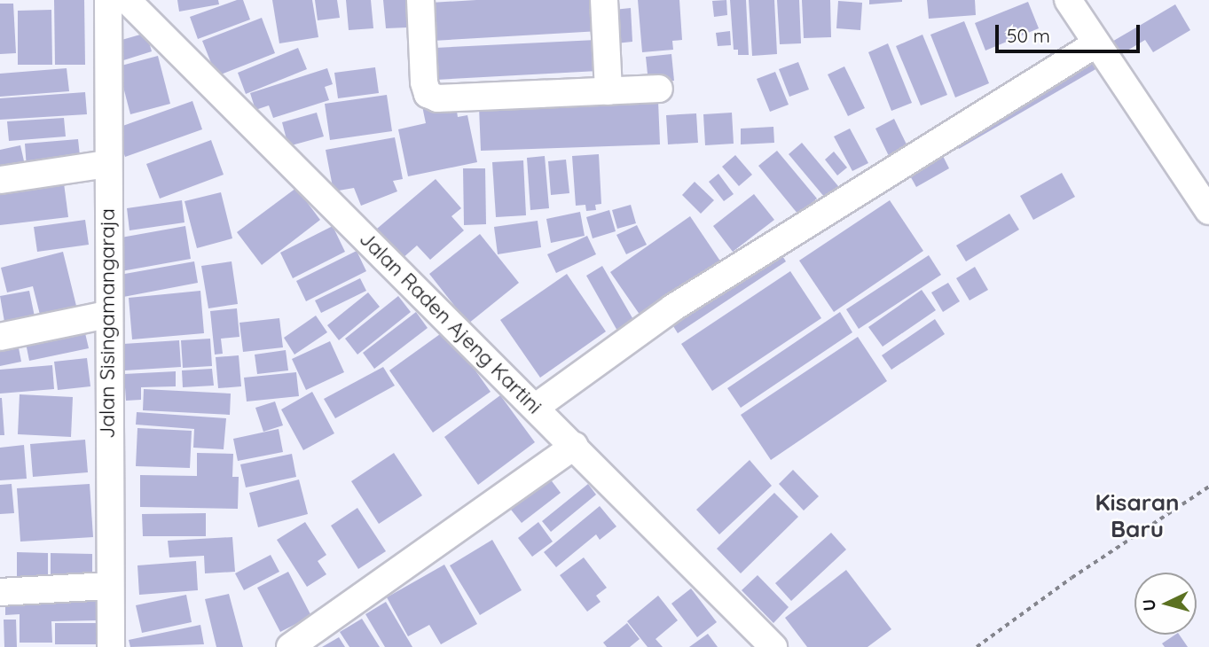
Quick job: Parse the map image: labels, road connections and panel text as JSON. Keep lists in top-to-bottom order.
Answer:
{
  "streets": {
    "street": ["Jalan Raden Ajeng Kartini", "Jalan Sisingamangaraja"]
  },
  "districts": ["Kisaran Baru"],
  "scale_bar": "50 m",
  "north": "left"
}
